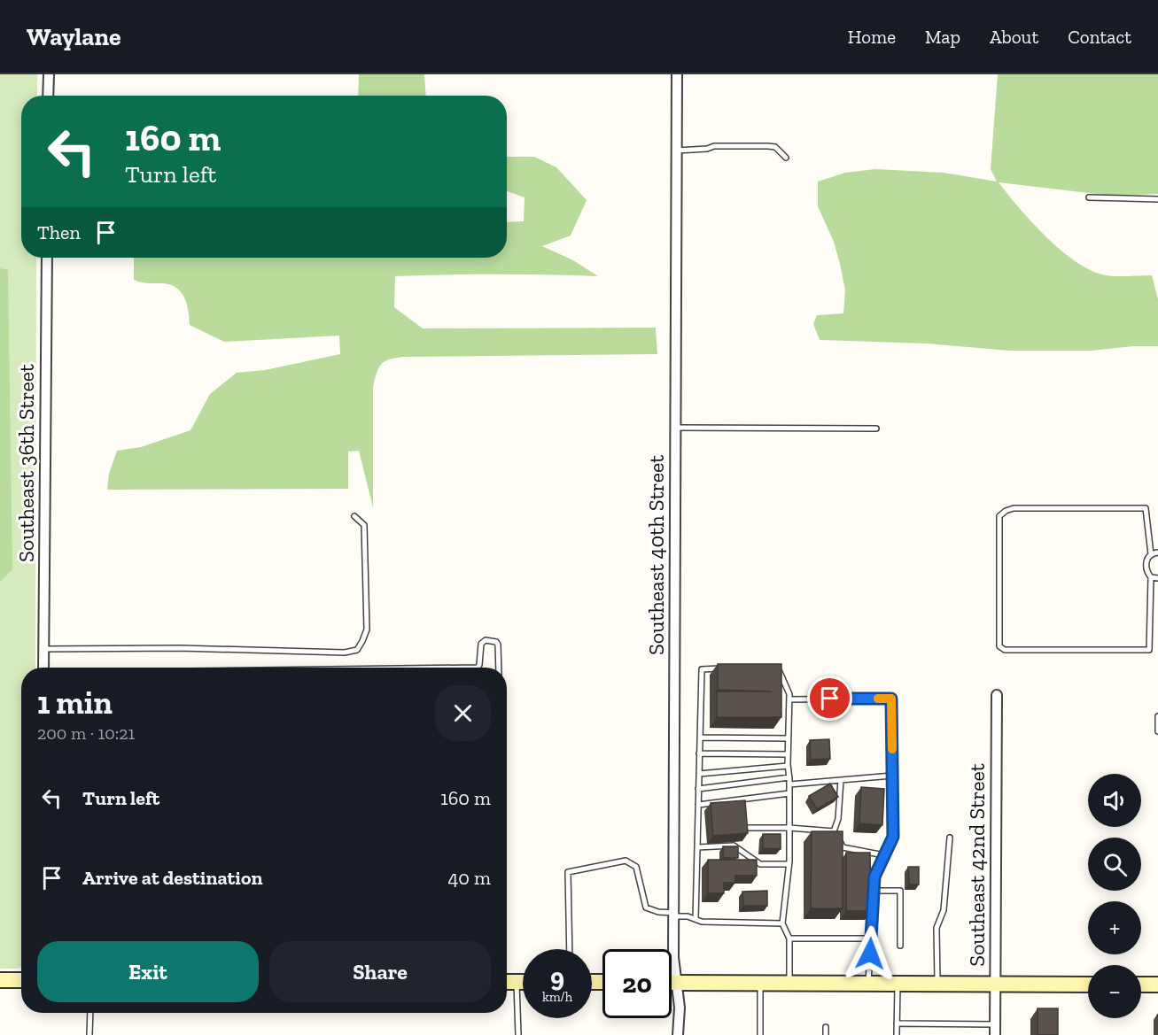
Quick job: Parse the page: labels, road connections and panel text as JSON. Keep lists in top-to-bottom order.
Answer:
{
  "streets": {
    "street": ["Southeast 36th Street", "Southeast 40th Street", "Southeast 42nd Street"]
  },
  "page": {
    "header": "Waylane",
    "nav": [
      "Home",
      "Map",
      "About",
      "Contact"
    ],
    "turn": ["160 m", "Turn left"],
    "then": "Then",
    "heading": ["1 min", "200 m · 10:21"],
    "list": [
      {
        "name": "Turn left",
        "value": "160 m"
      },
      {
        "name": "Arrive at destination",
        "value": "40 m"
      }
    ],
    "map_buttons": ["+", "−"],
    "buttons": ["Exit", "Share"],
    "speed": "9 km/h",
    "limit": "20"
  }
}
